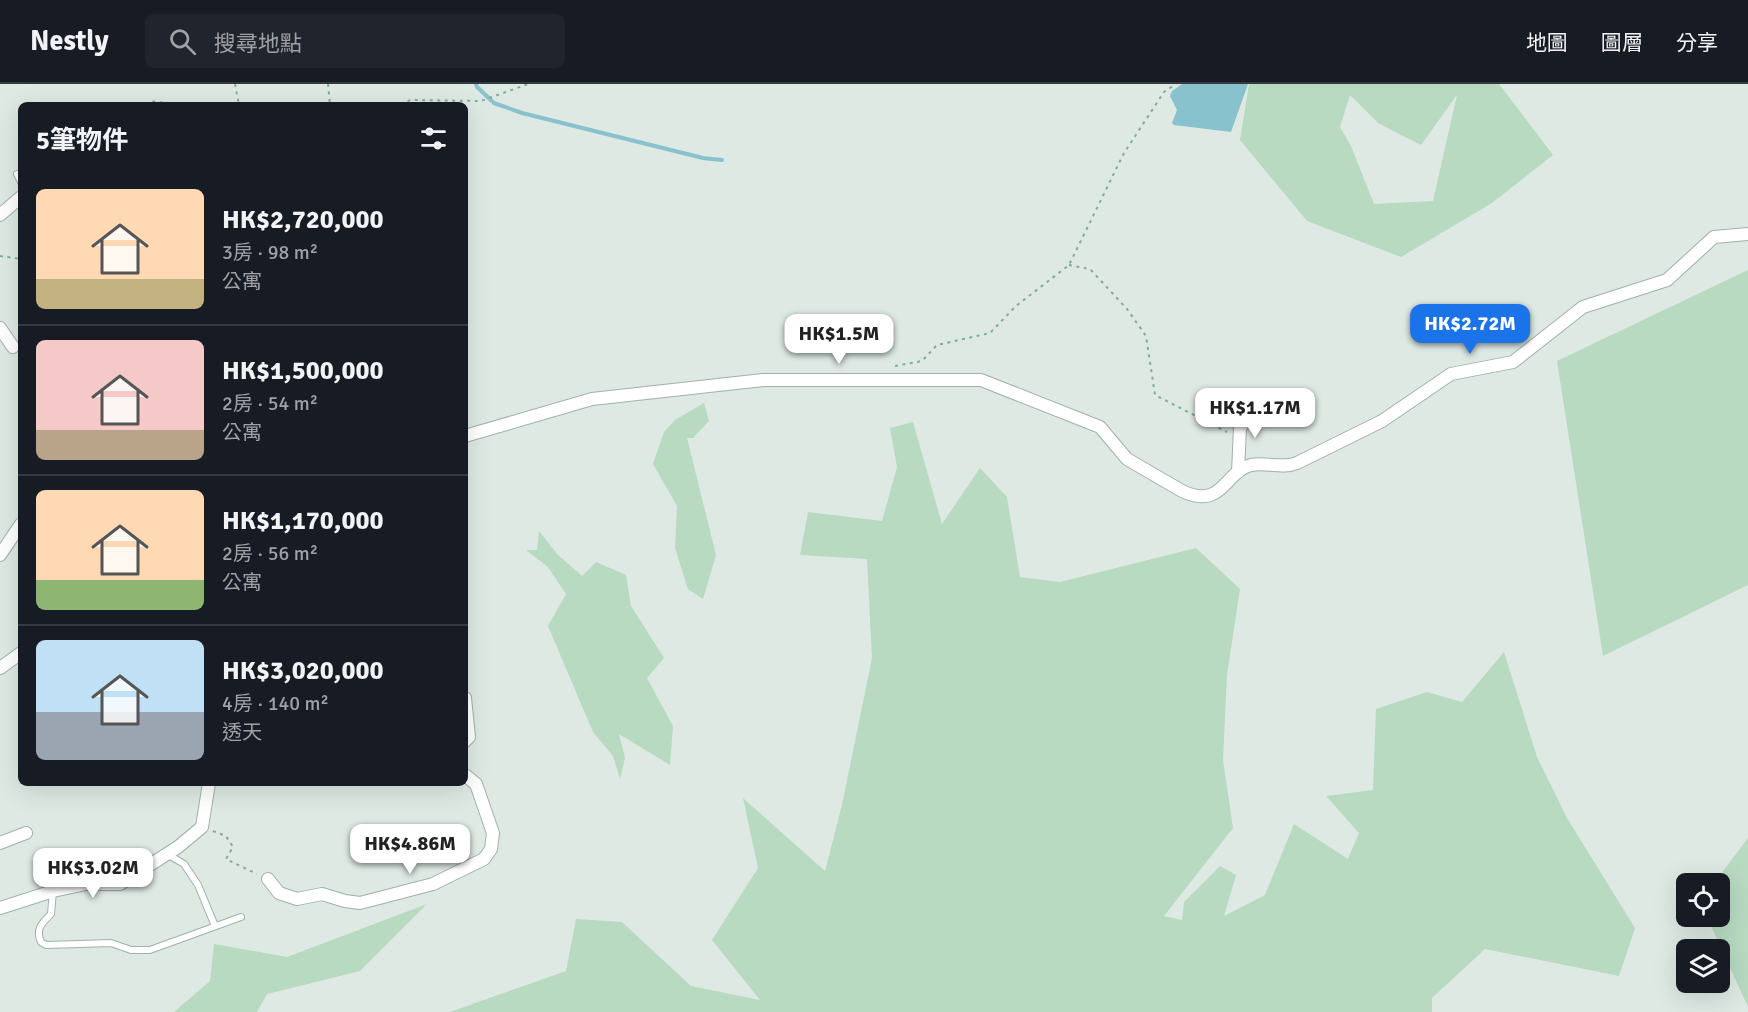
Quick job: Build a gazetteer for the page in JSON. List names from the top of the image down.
{
  "page": {
    "header": "Nestly",
    "search": "搜尋地點",
    "nav": ["地圖", "圖層", "分享"],
    "heading": "5筆物件",
    "list": [
      {
        "name": "HK$2,720,000",
        "note": "3房 · 98 m² · 公寓"
      },
      {
        "name": "HK$1,500,000",
        "note": "2房 · 54 m² · 公寓"
      },
      {
        "name": "HK$1,170,000",
        "note": "2房 · 56 m² · 公寓"
      },
      {
        "name": "HK$3,020,000",
        "note": "4房 · 140 m² · 透天"
      }
    ],
    "price": [
      "HK$2.72M",
      "HK$1.5M",
      "HK$1.17M",
      "HK$4.86M",
      "HK$3.02M"
    ]
  }
}
